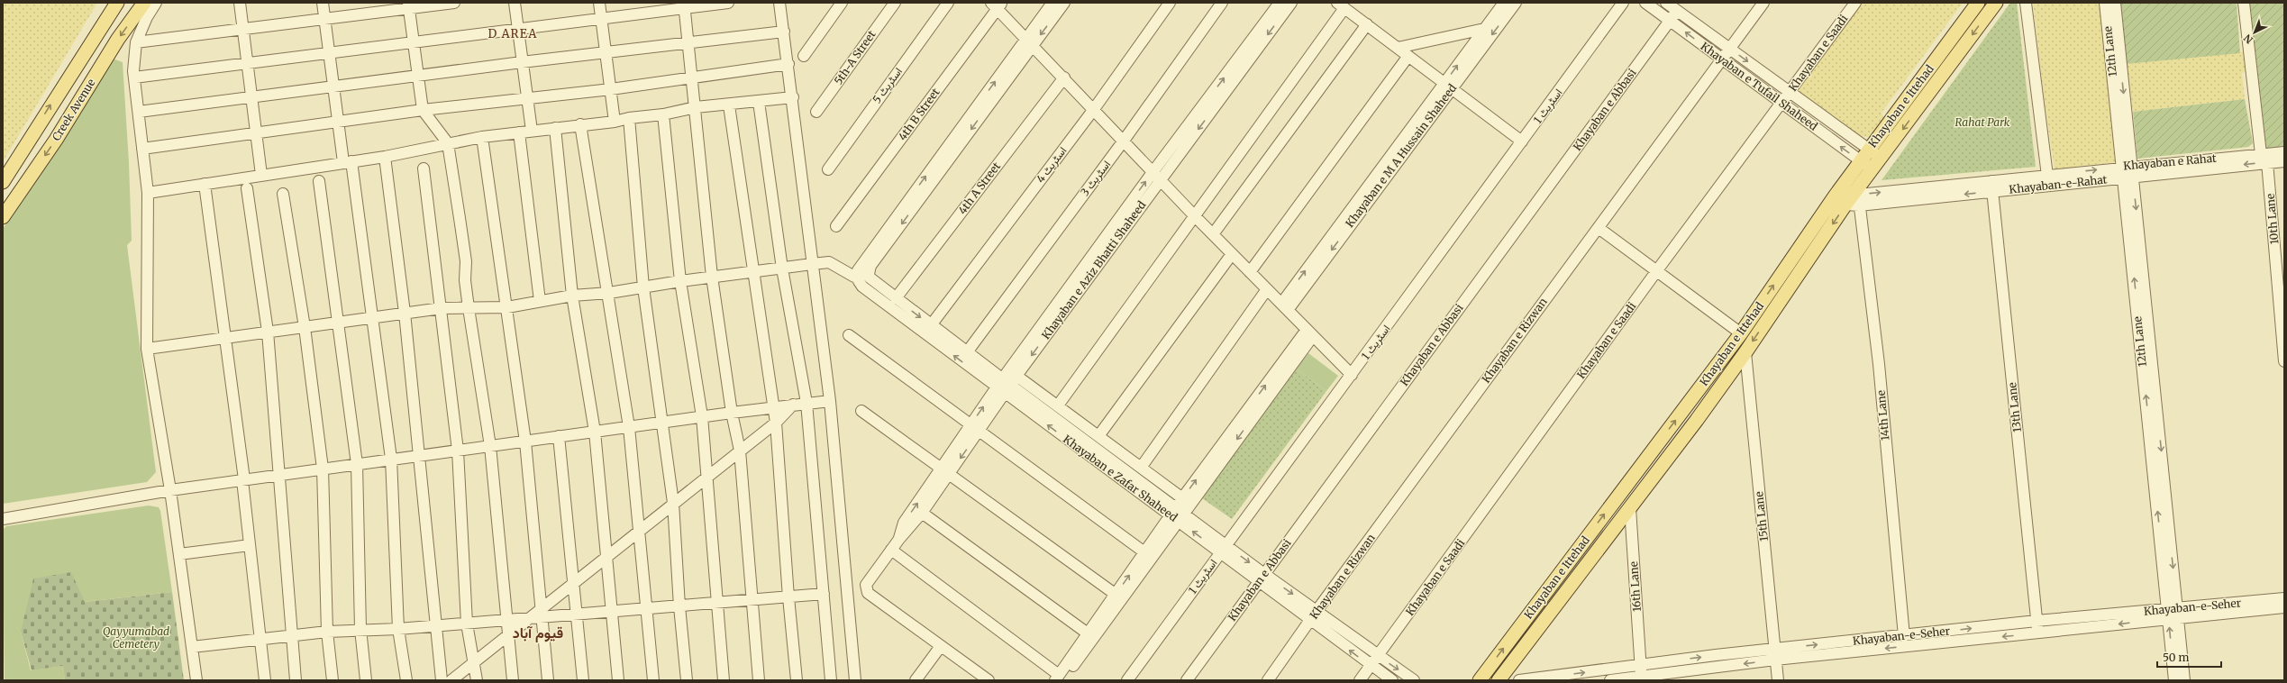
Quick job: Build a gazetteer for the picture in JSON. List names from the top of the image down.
{
  "streets": {
    "main road": ["Khayaban e Ittehad", "Creek Avenue"],
    "street": [
      "12th Lane",
      "Khayaban e Saadi",
      "5th-A Street",
      "اسٹریٹ 5",
      "Khayaban e Tufail Shaheed",
      "اسٹریٹ 1",
      "Khayaban e Abbasi",
      "4th B Street",
      "Khayaban e M A Hussain Shaheed",
      "Khayaban e Rahat",
      "اسٹریٹ 4",
      "اسٹریٹ 3",
      "Khayaban-e-Rahat",
      "4th A Street",
      "10th Lane",
      "Khayaban e Aziz Bhatti Shaheed",
      "Khayaban e Rizwan",
      "13th Lane",
      "14th Lane",
      "15th Lane",
      "16th Lane",
      "Khayaban-e-Seher"
    ]
  },
  "crossings": [
    ["12th Lane", "Khayaban e Rahat"],
    ["12th Lane", "Khayaban-e-Rahat"],
    ["12th Lane", "Khayaban-e-Seher"],
    ["Khayaban e Saadi", "Khayaban e Tufail Shaheed"],
    ["Khayaban e Tufail Shaheed", "Khayaban e Ittehad"],
    ["Khayaban e Tufail Shaheed", "Khayaban e Abbasi"],
    ["Khayaban e Tufail Shaheed", "Khayaban e Rizwan"],
    ["Khayaban e Ittehad", "Khayaban e Rahat"],
    ["Khayaban e Ittehad", "14th Lane"],
    ["Khayaban e Ittehad", "15th Lane"],
    ["Khayaban e Ittehad", "16th Lane"],
    ["Khayaban e Rahat", "Khayaban-e-Rahat"],
    ["Khayaban e Rahat", "10th Lane"],
    ["Khayaban e Rahat", "13th Lane"],
    ["Khayaban e Rahat", "14th Lane"],
    ["Khayaban-e-Rahat", "13th Lane"],
    ["13th Lane", "Khayaban-e-Seher"],
    ["14th Lane", "Khayaban-e-Seher"],
    ["15th Lane", "Khayaban-e-Seher"],
    ["16th Lane", "Khayaban-e-Seher"]
  ],
  "districts": ["D AREA", "قیوم آباد"],
  "parks": ["Rahat Park", "Qayyumabad Cemetery"],
  "scale_bar": "50 m",
  "north": "bottom left"
}
